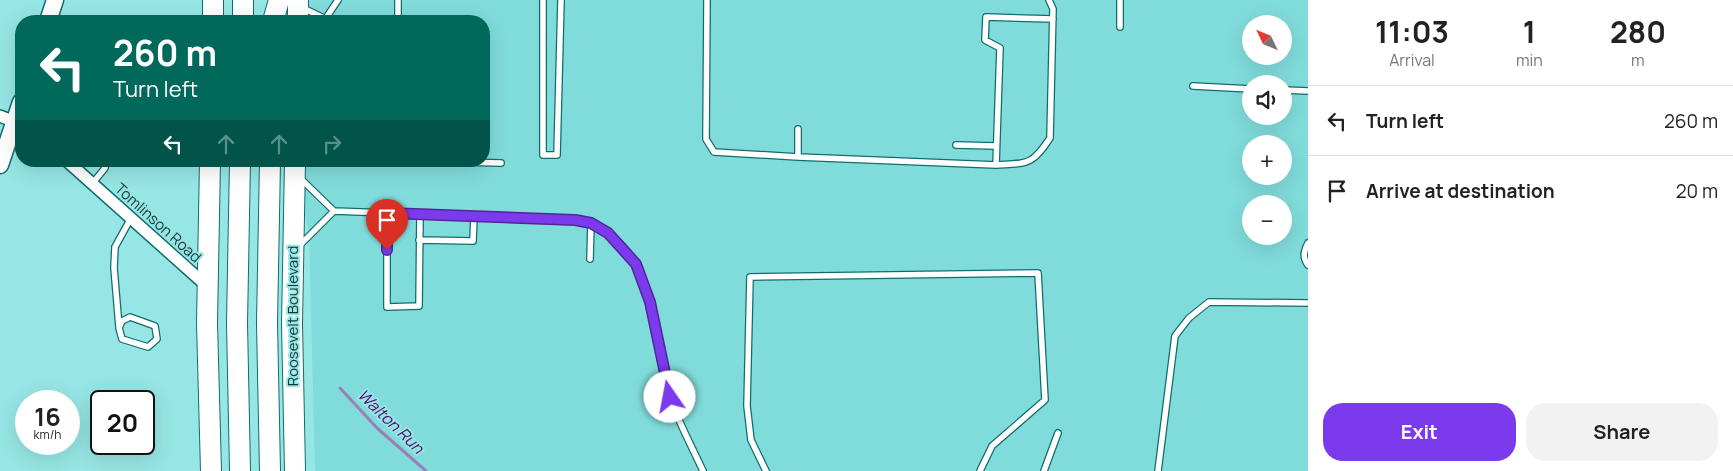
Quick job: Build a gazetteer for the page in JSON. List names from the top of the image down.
{
  "streets": {
    "highway": ["Roosevelt Boulevard"],
    "street": ["Tomlinson Road"]
  },
  "water": ["Walton Run"],
  "north": "top left",
  "page": {
    "eta": [
      "11:03",
      "Arrival",
      "1",
      "min",
      "280",
      "m"
    ],
    "map_buttons": ["+", "−"],
    "turn": ["260 m", "Turn left"],
    "list": [
      {
        "name": "Turn left",
        "value": "260 m"
      },
      {
        "name": "Arrive at destination",
        "value": "20 m"
      }
    ],
    "speed": "16 km/h",
    "limit": "20",
    "buttons": ["Exit", "Share"]
  }
}
